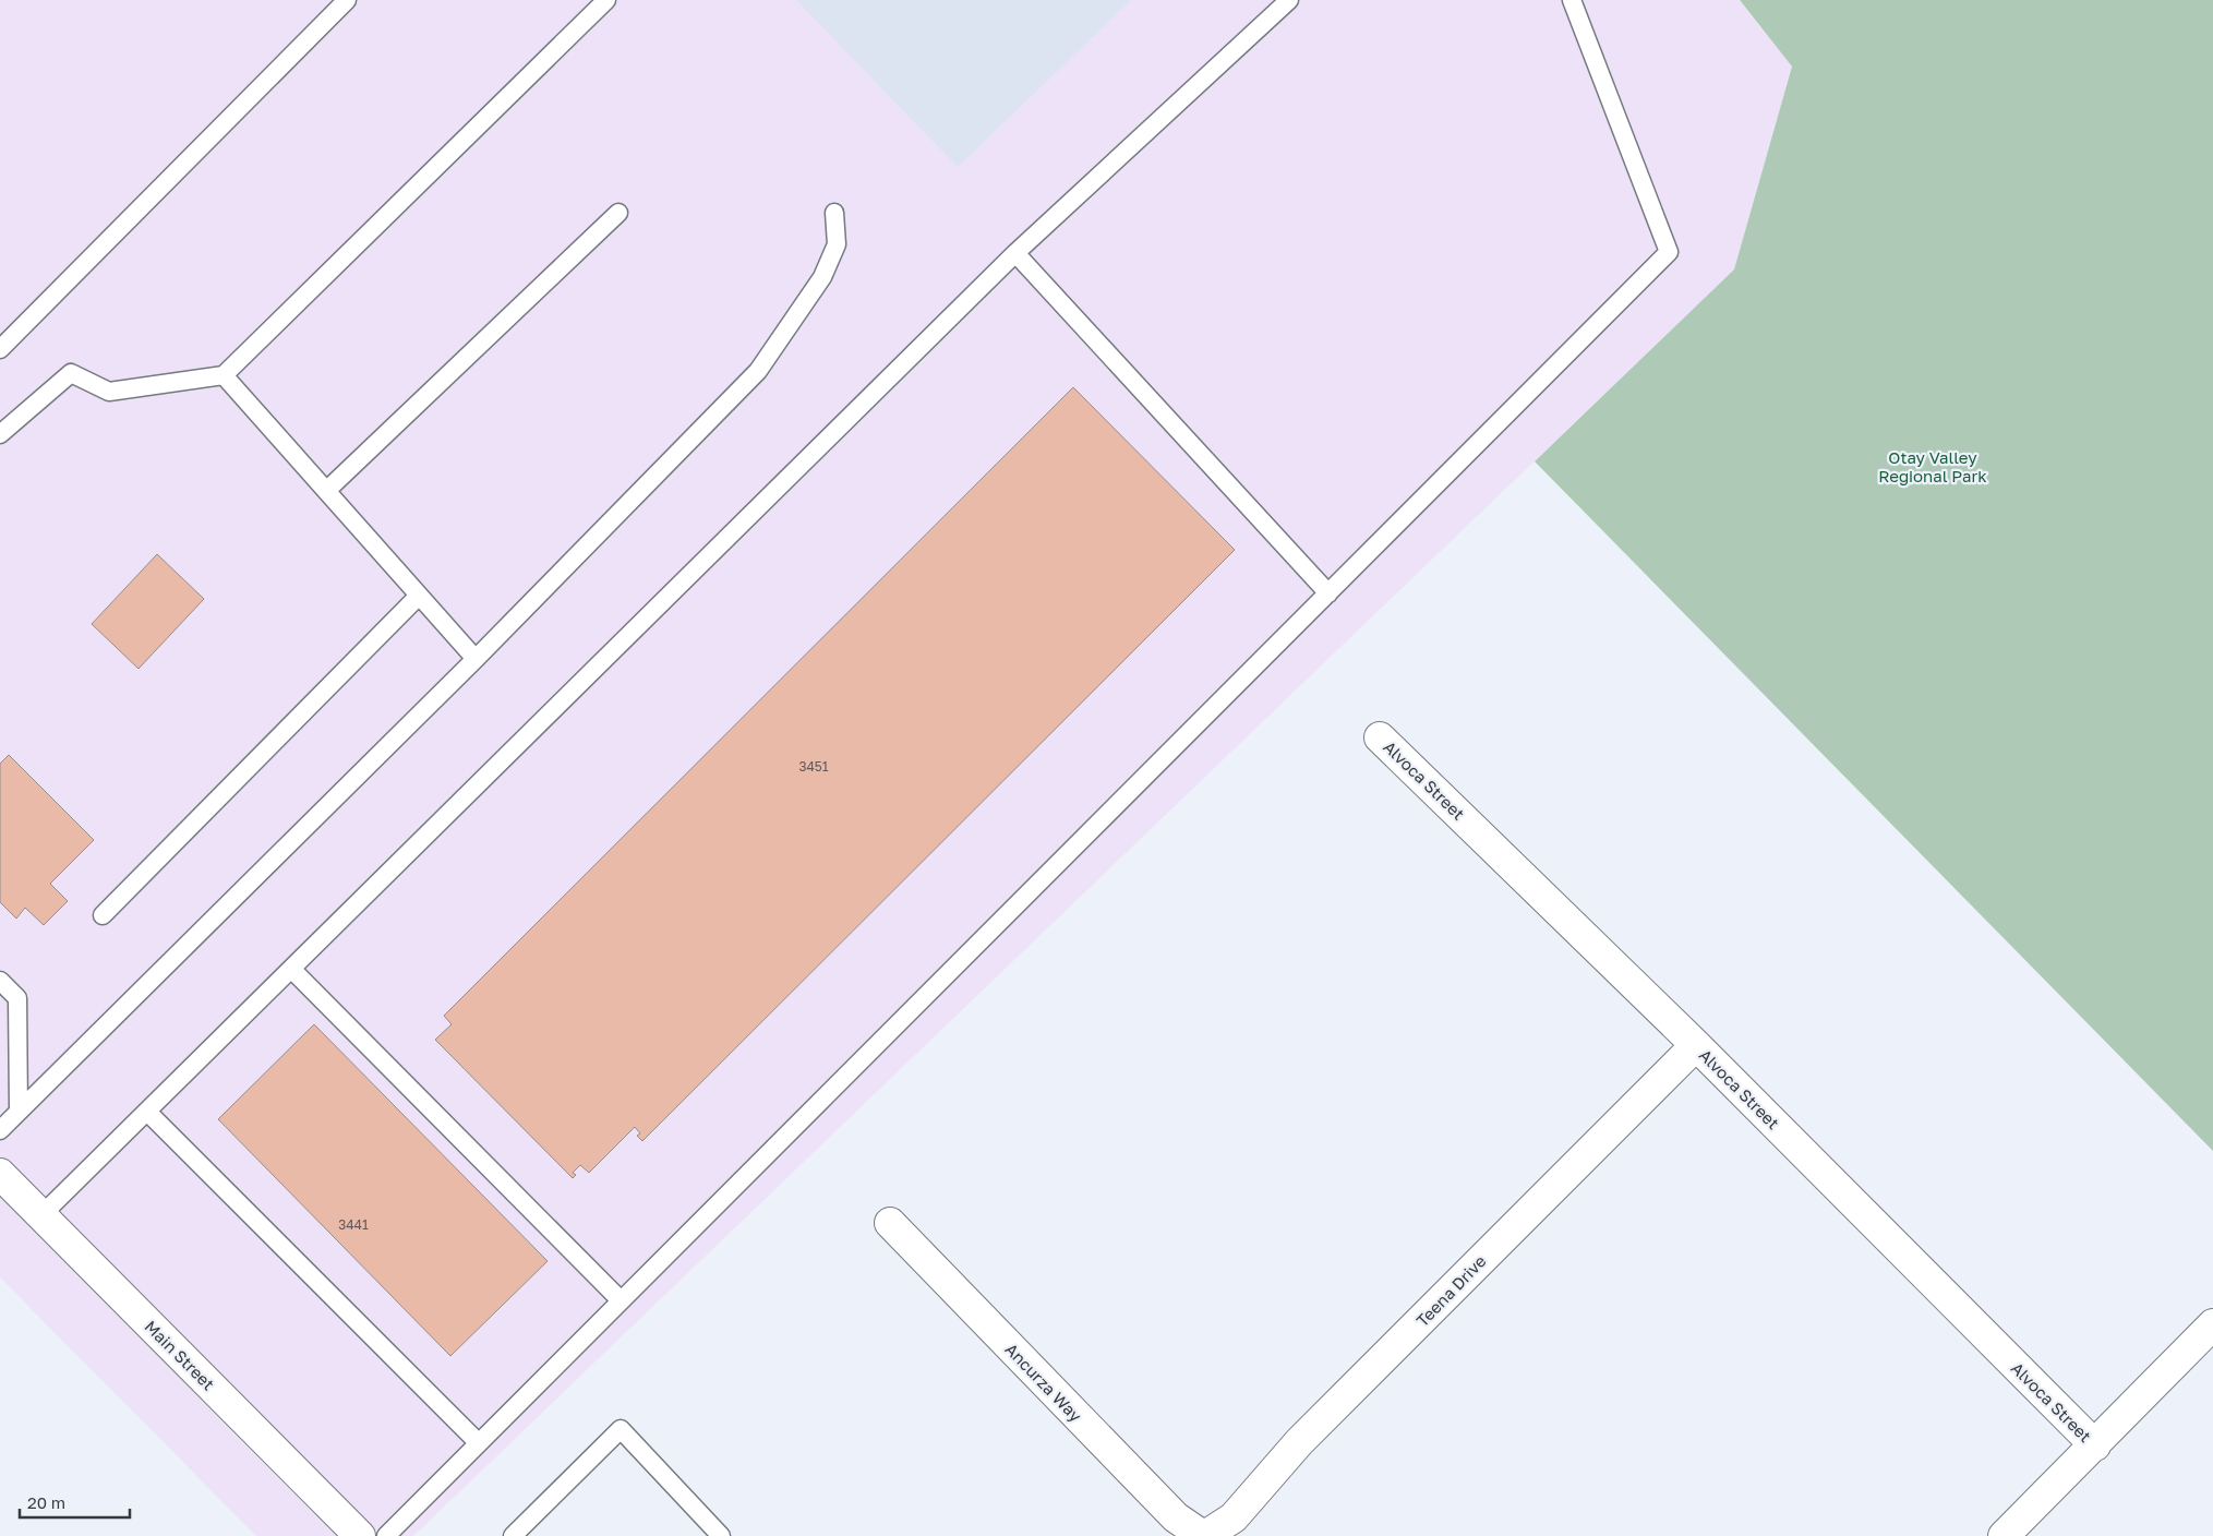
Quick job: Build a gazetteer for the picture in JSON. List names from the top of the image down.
{
  "streets": {
    "street": [
      "Alvoca Street",
      "Teena Drive",
      "Main Street",
      "Ancurza Way"
    ]
  },
  "crossings": [
    ["Alvoca Street", "Teena Drive"],
    ["Teena Drive", "Ancurza Way"]
  ],
  "parks": ["Otay Valley Regional Park"],
  "house_numbers": ["3451", "3441"],
  "scale_bar": "20 m"
}
